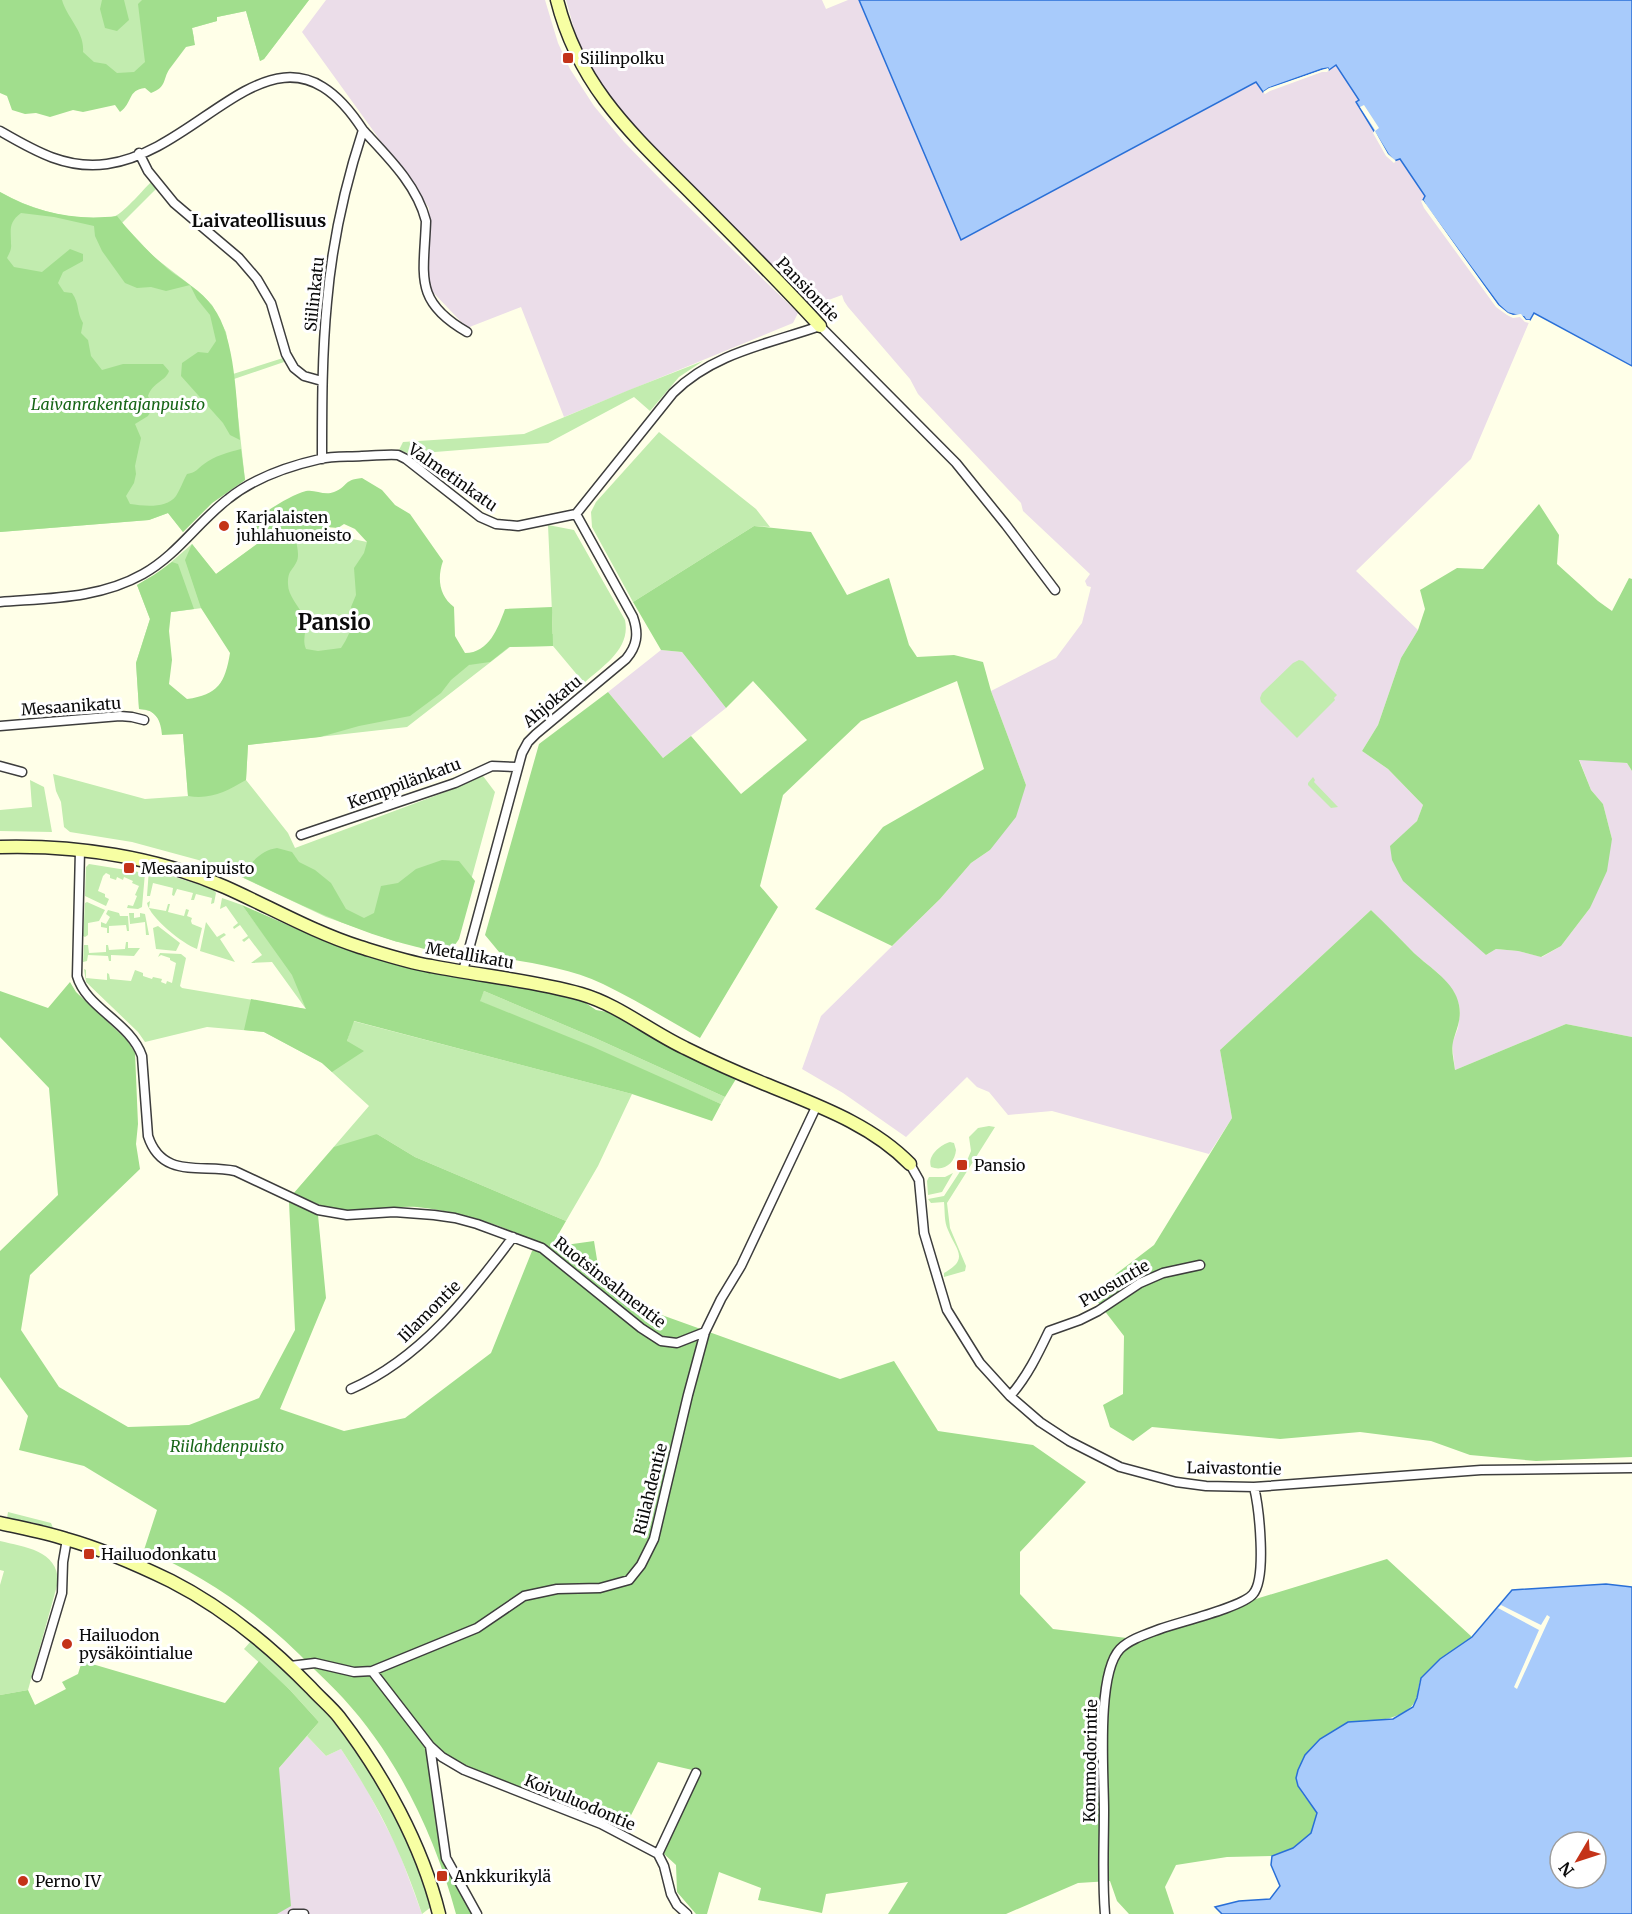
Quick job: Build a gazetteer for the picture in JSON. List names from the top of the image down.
{
  "streets": {
    "street": [
      "Pansiontie",
      "Siilinkatu",
      "Valmetinkatu",
      "Ahjokatu",
      "Mesaanikatu",
      "Kemppilänkatu",
      "Metallikatu",
      "Ruotsinsalmentie",
      "Puosuntie",
      "Iilamontie",
      "Laivastontie",
      "Riilahdentie",
      "Kommodorintie",
      "Koivuluodontie"
    ]
  },
  "crossings": [
    ["Siilinkatu", "Valmetinkatu"],
    ["Valmetinkatu", "Ahjokatu"],
    ["Ahjokatu", "Kemppilänkatu"],
    ["Ahjokatu", "Metallikatu"],
    ["Metallikatu", "Ruotsinsalmentie"],
    ["Metallikatu", "Laivastontie"],
    ["Metallikatu", "Riilahdentie"],
    ["Ruotsinsalmentie", "Iilamontie"],
    ["Ruotsinsalmentie", "Riilahdentie"],
    ["Puosuntie", "Laivastontie"],
    ["Laivastontie", "Kommodorintie"],
    ["Riilahdentie", "Koivuluodontie"]
  ],
  "districts": ["Laivateollisuus", "Pansio"],
  "parks": ["Laivanrakentajanpuisto", "Riilahdenpuisto"],
  "places": {
    "transit": [
      "Siilinpolku",
      "Mesaanipuisto",
      "Pansio",
      "Hailuodonkatu",
      "Ankkurikylä"
    ],
    "other": ["Karjalaisten juhlahuoneisto", "Hailuodon pysäköintialue", "Perno IV"]
  },
  "north": "bottom left"
}
